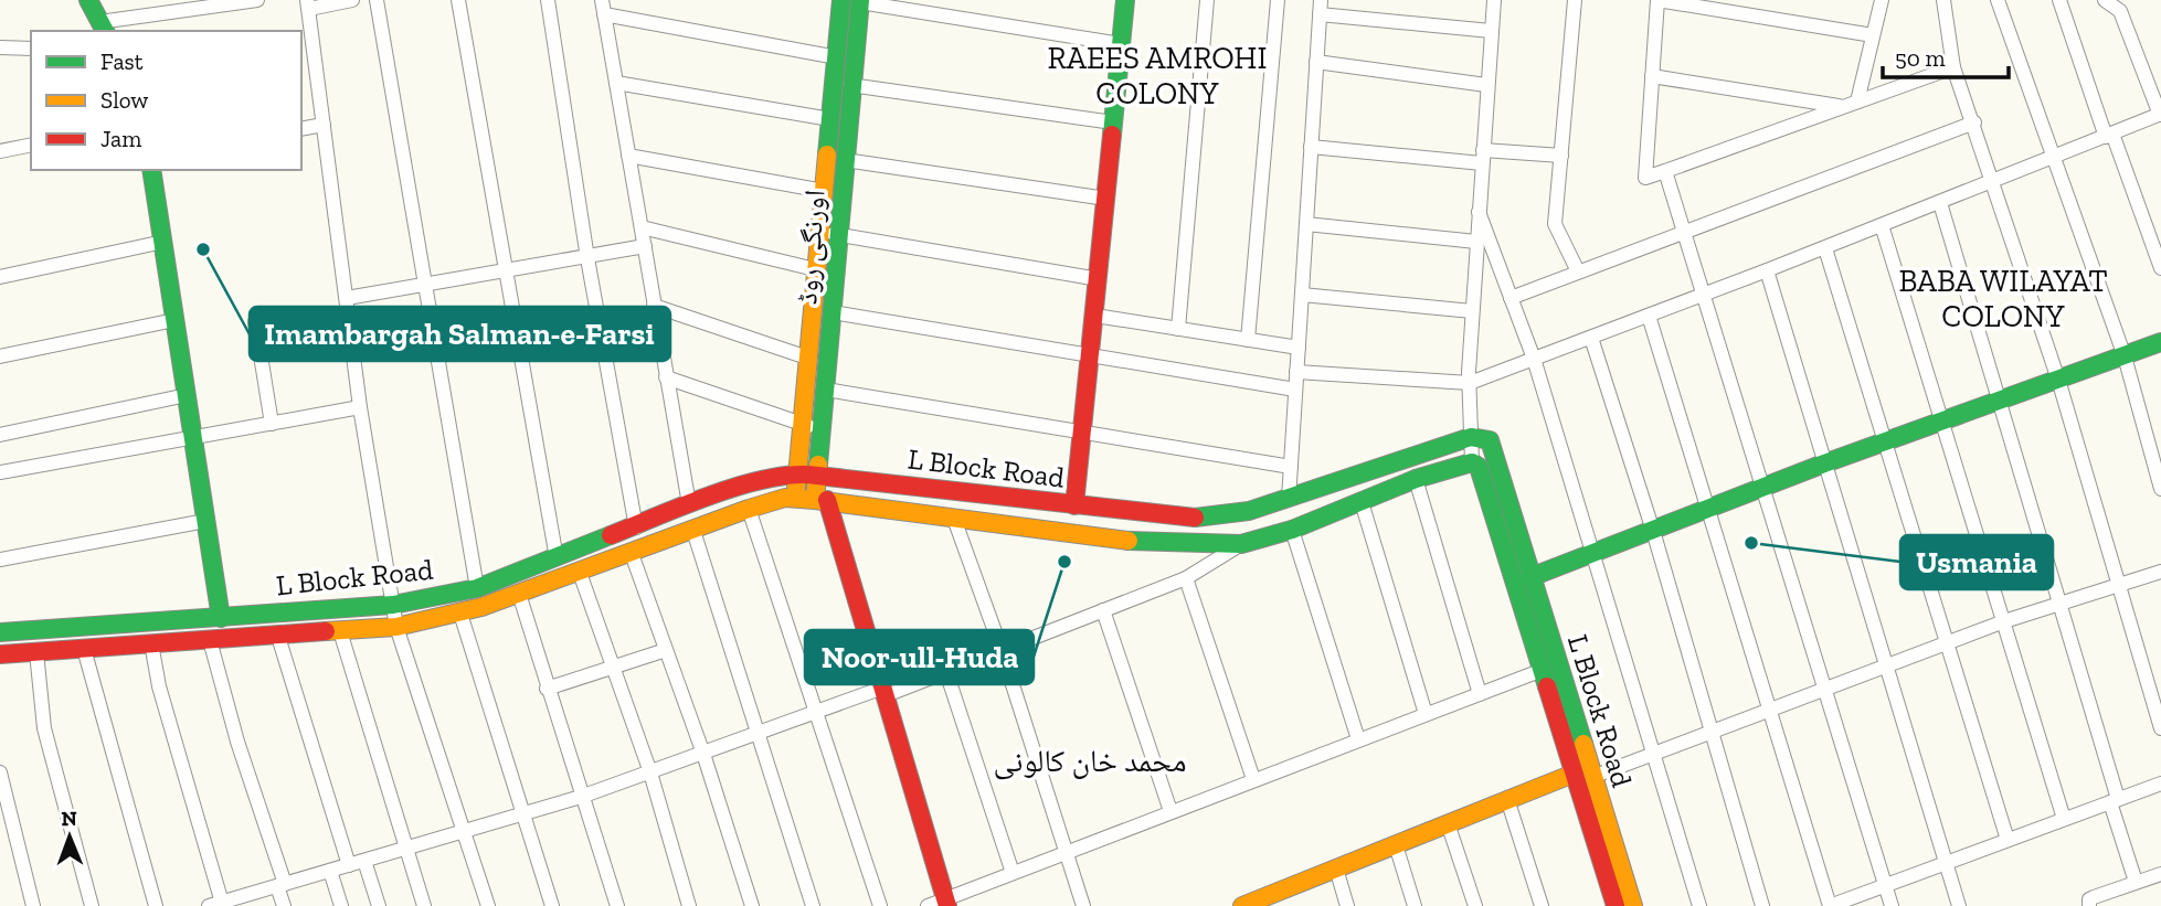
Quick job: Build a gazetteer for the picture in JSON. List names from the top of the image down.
{
  "streets": {
    "main road": ["اورنگی روڈ", "L Block Road"]
  },
  "crossings": [
    ["اورنگی روڈ", "L Block Road"]
  ],
  "districts": ["RAEES AMROHI COLONY", "BABA WILAYAT COLONY", "محمد خان کالونی"],
  "places": ["Imambargah Salman-e-Farsi", "Usmania", "Noor-ull-Huda"],
  "legend": ["Fast", "Slow", "Jam"],
  "scale_bar": "50 m",
  "north": "top"
}
